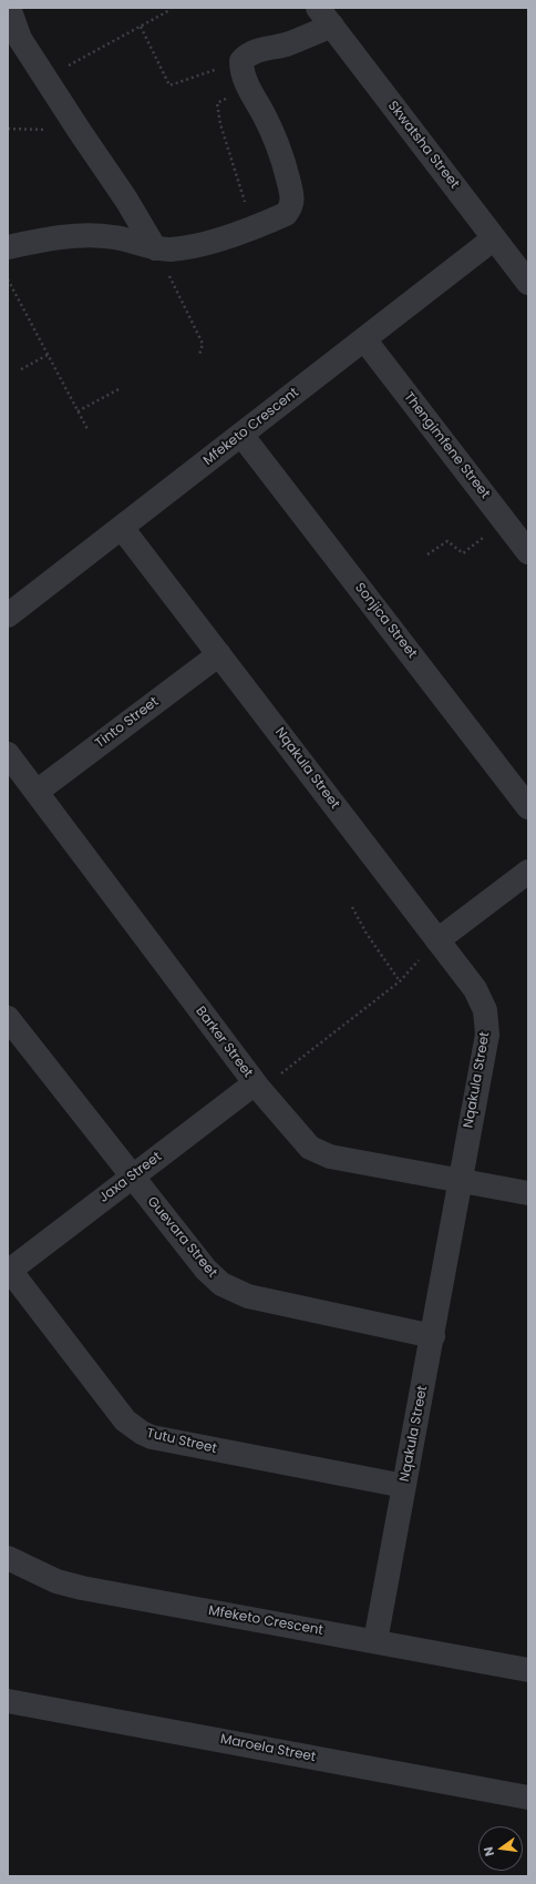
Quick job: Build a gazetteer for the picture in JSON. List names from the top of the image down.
{
  "streets": {
    "street": [
      "Skwatsha Street",
      "Mfeketo Crescent",
      "Thengimfene Street",
      "Sonjica Street",
      "Tinto Street",
      "Nqakula Street",
      "Barker Street",
      "Jaxa Street",
      "Guevara Street",
      "Tutu Street",
      "Maroela Street"
    ]
  },
  "crossings": [
    ["Skwatsha Street", "Mfeketo Crescent"],
    ["Mfeketo Crescent", "Thengimfene Street"],
    ["Mfeketo Crescent", "Sonjica Street"],
    ["Mfeketo Crescent", "Nqakula Street"],
    ["Tinto Street", "Nqakula Street"],
    ["Tinto Street", "Barker Street"],
    ["Nqakula Street", "Barker Street"],
    ["Nqakula Street", "Guevara Street"],
    ["Nqakula Street", "Tutu Street"],
    ["Barker Street", "Jaxa Street"],
    ["Jaxa Street", "Guevara Street"],
    ["Jaxa Street", "Tutu Street"]
  ],
  "north": "left"
}
